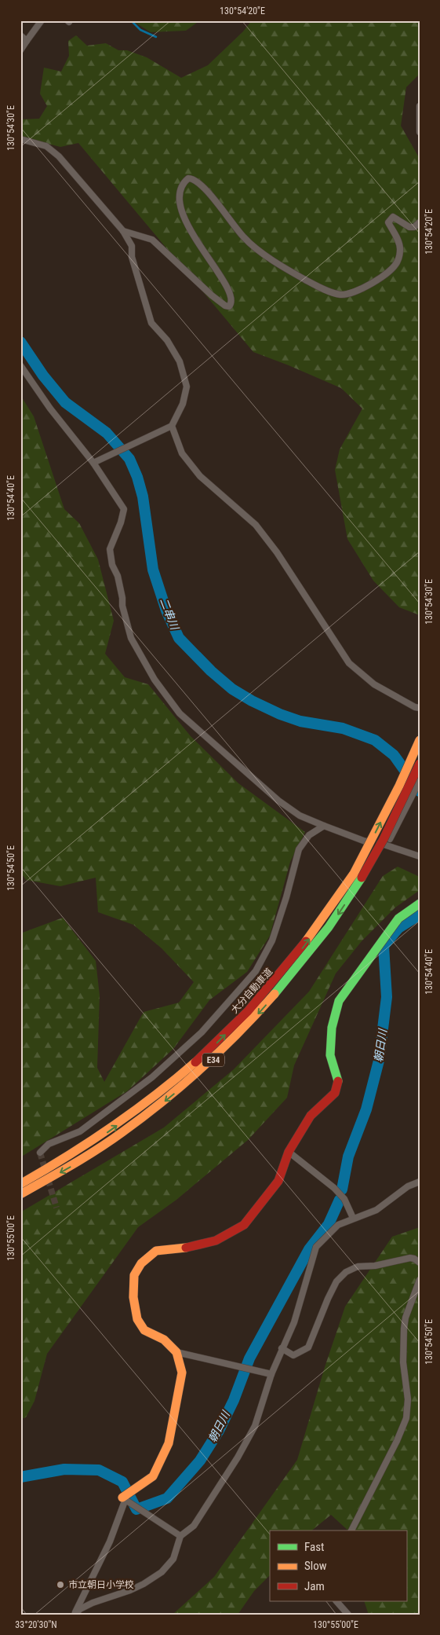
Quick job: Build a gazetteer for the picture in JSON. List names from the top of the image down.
{
  "streets": {
    "main road": ["大分自動車道", "E34"]
  },
  "water": ["二串川", "朝日川"],
  "places": ["市立朝日小学校"],
  "legend": ["Fast", "Slow", "Jam"],
  "coordinates": [
    "130°54'20\"E",
    "130°54'30\"E",
    "130°54'40\"E",
    "130°54'50\"E",
    "130°55'00\"E",
    "33°20'30\"N"
  ]
}
